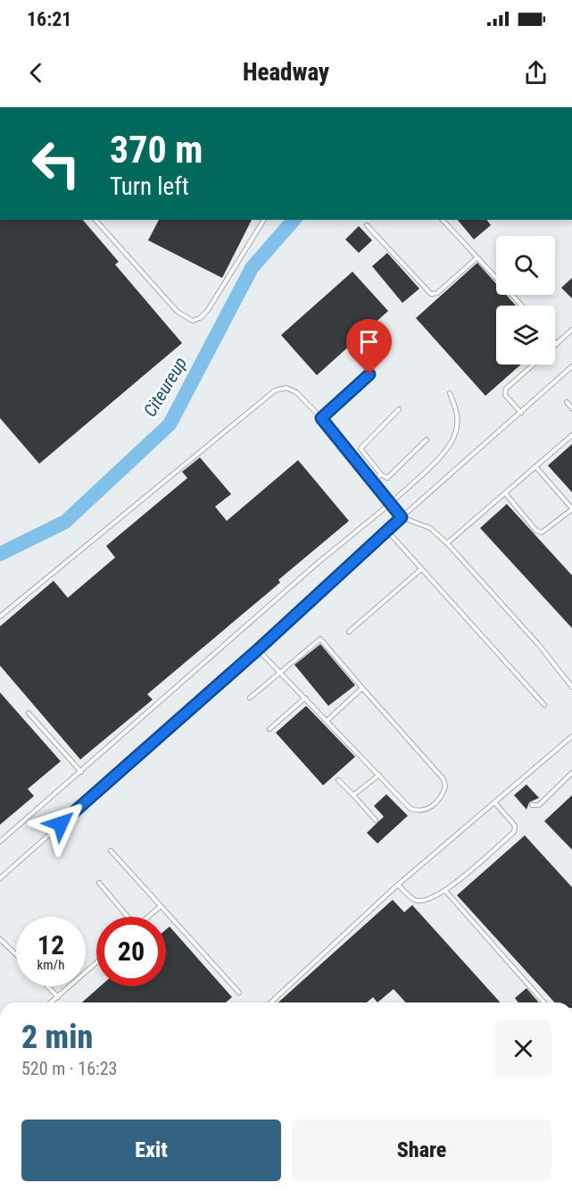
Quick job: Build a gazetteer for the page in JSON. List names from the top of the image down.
{
  "water": ["Citeureup"],
  "page": {
    "status": "16:21",
    "header": "Headway",
    "turn": ["370 m", "Turn left"],
    "speed": "12 km/h",
    "limit": "20",
    "heading": ["2 min", "520 m · 16:23"],
    "buttons": ["Exit", "Share"]
  }
}
